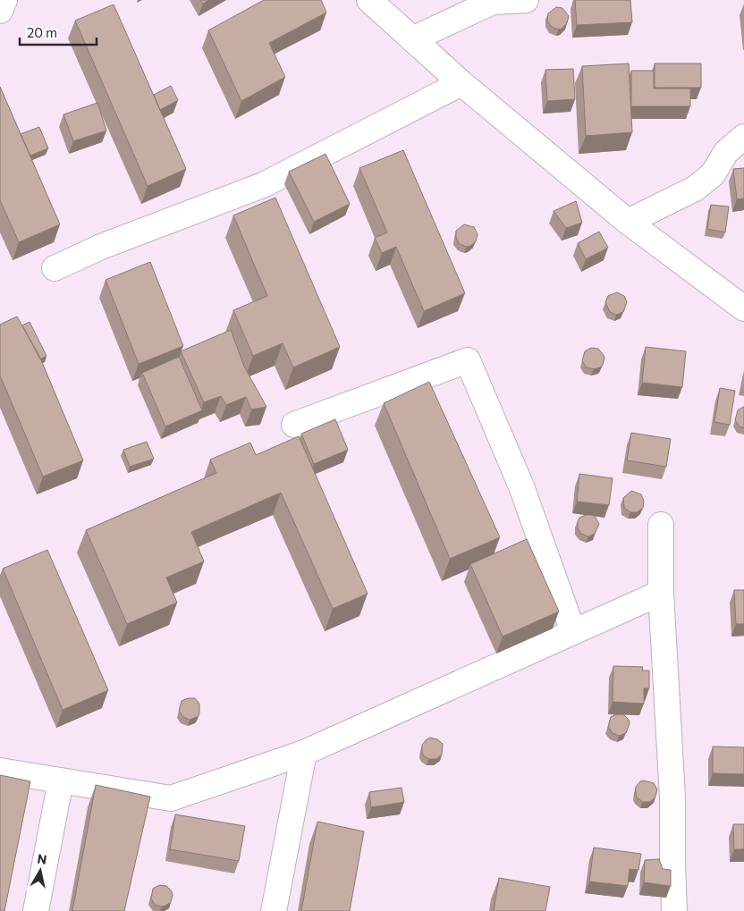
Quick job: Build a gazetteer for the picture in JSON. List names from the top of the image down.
{
  "scale_bar": "20 m",
  "north": "top"
}
